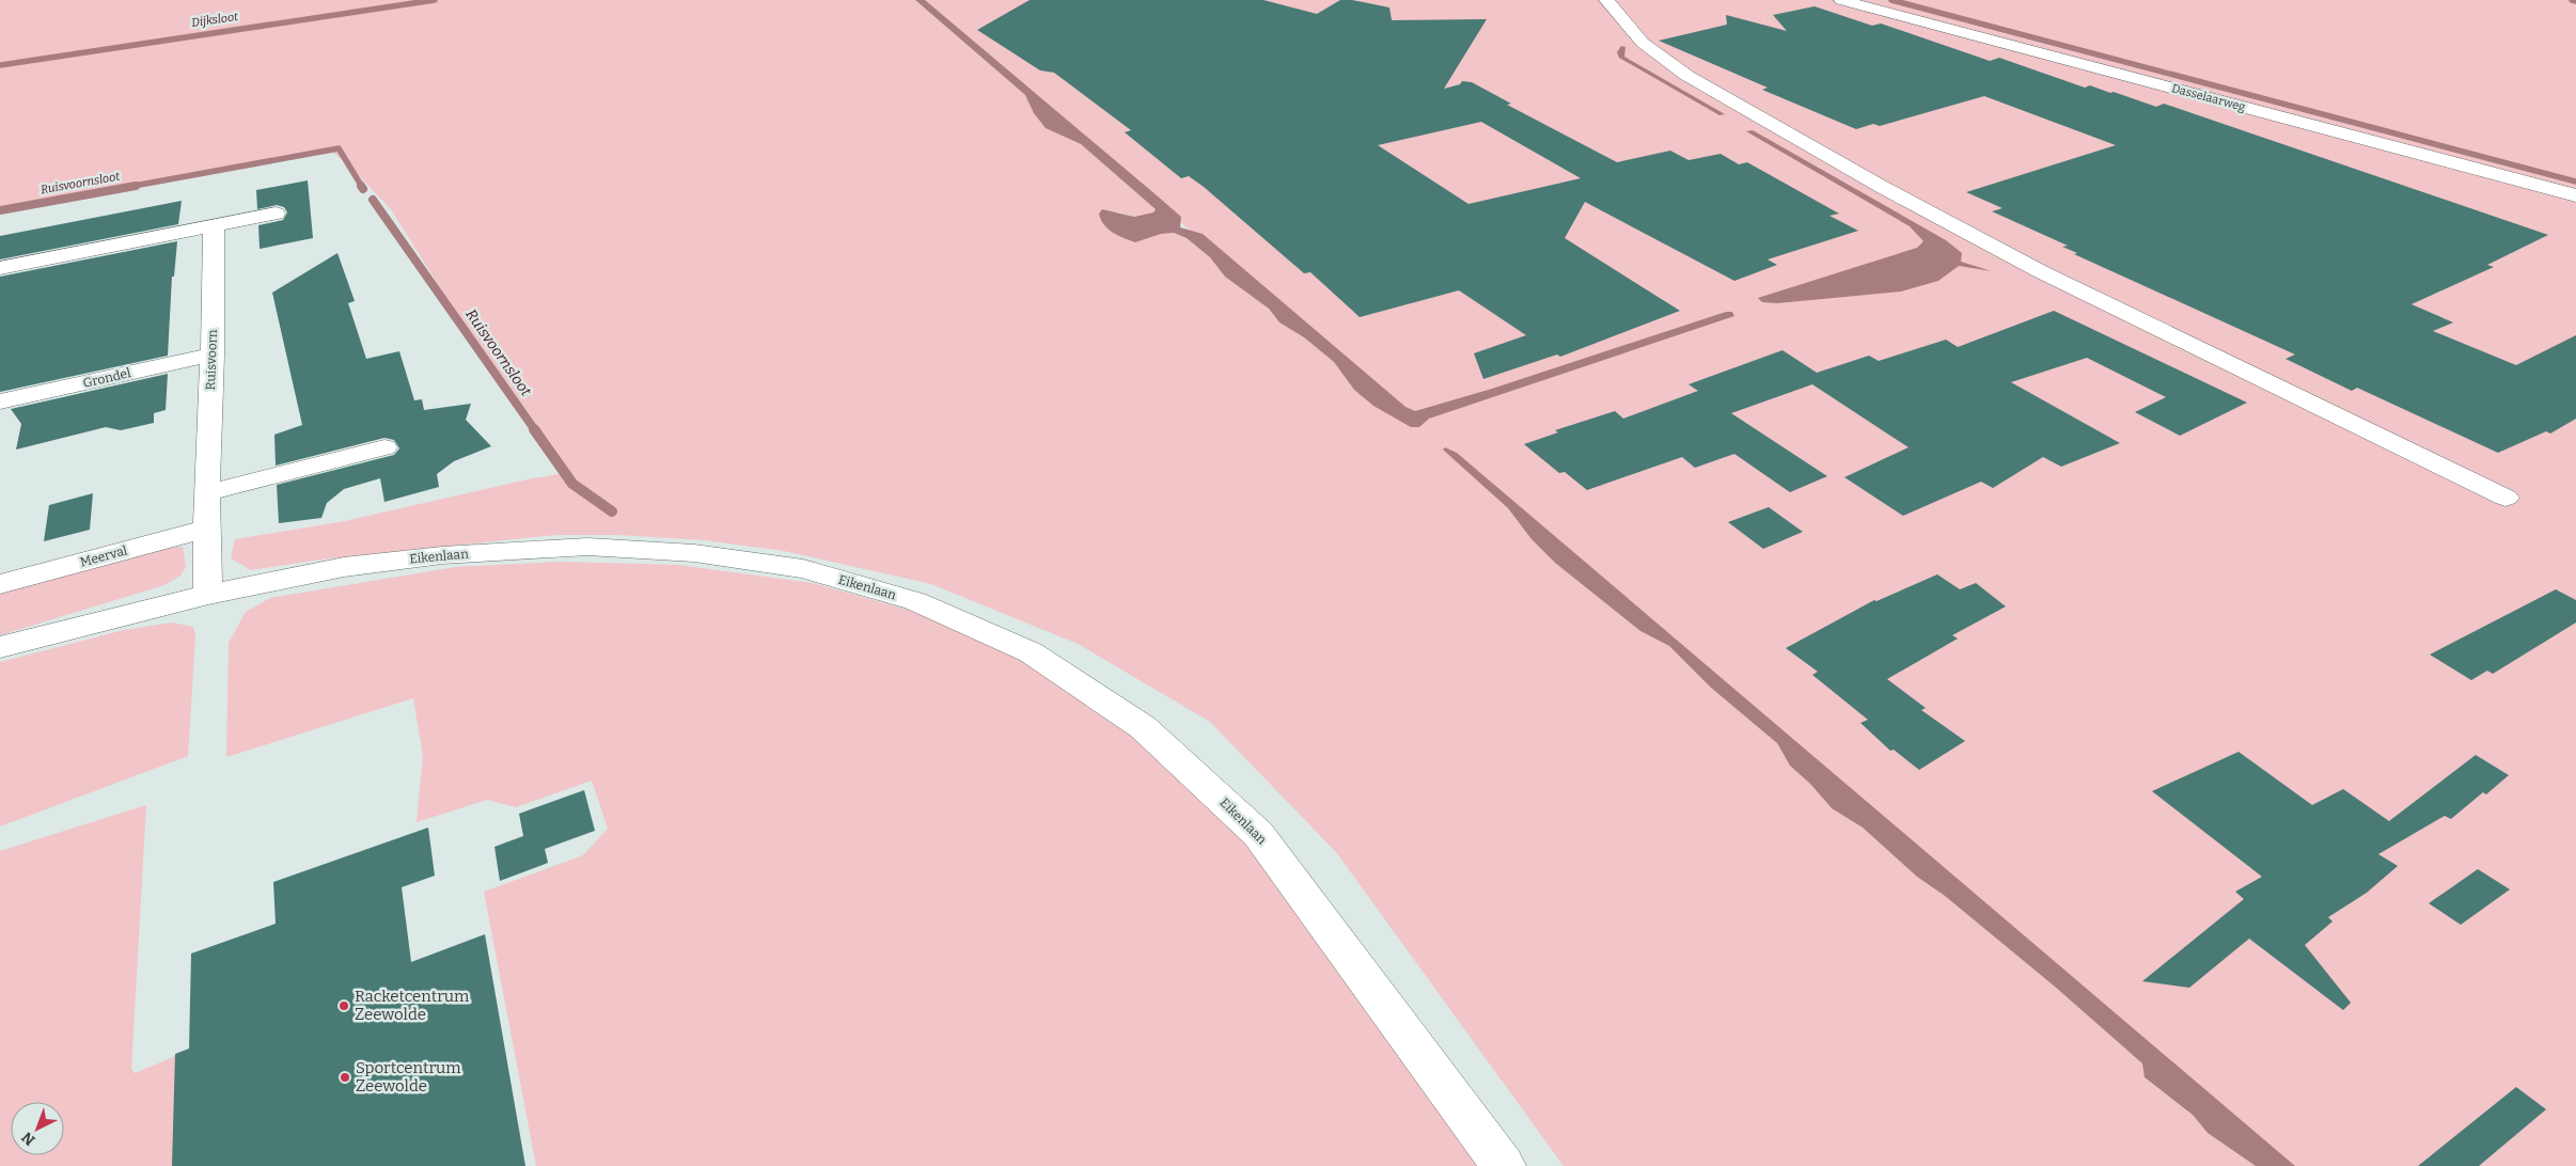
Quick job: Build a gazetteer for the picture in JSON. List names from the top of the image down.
{
  "streets": {
    "street": [
      "Dasselaarweg",
      "Ruisvoorn",
      "Grondel",
      "Meerval",
      "Eikenlaan"
    ]
  },
  "crossings": [
    ["Ruisvoorn", "Grondel"],
    ["Ruisvoorn", "Meerval"],
    ["Ruisvoorn", "Eikenlaan"]
  ],
  "water": ["Dijksloot", "Ruisvoornsloot"],
  "places": ["Racketcentrum Zeewolde", "Sportcentrum Zeewolde"],
  "north": "bottom left"
}
